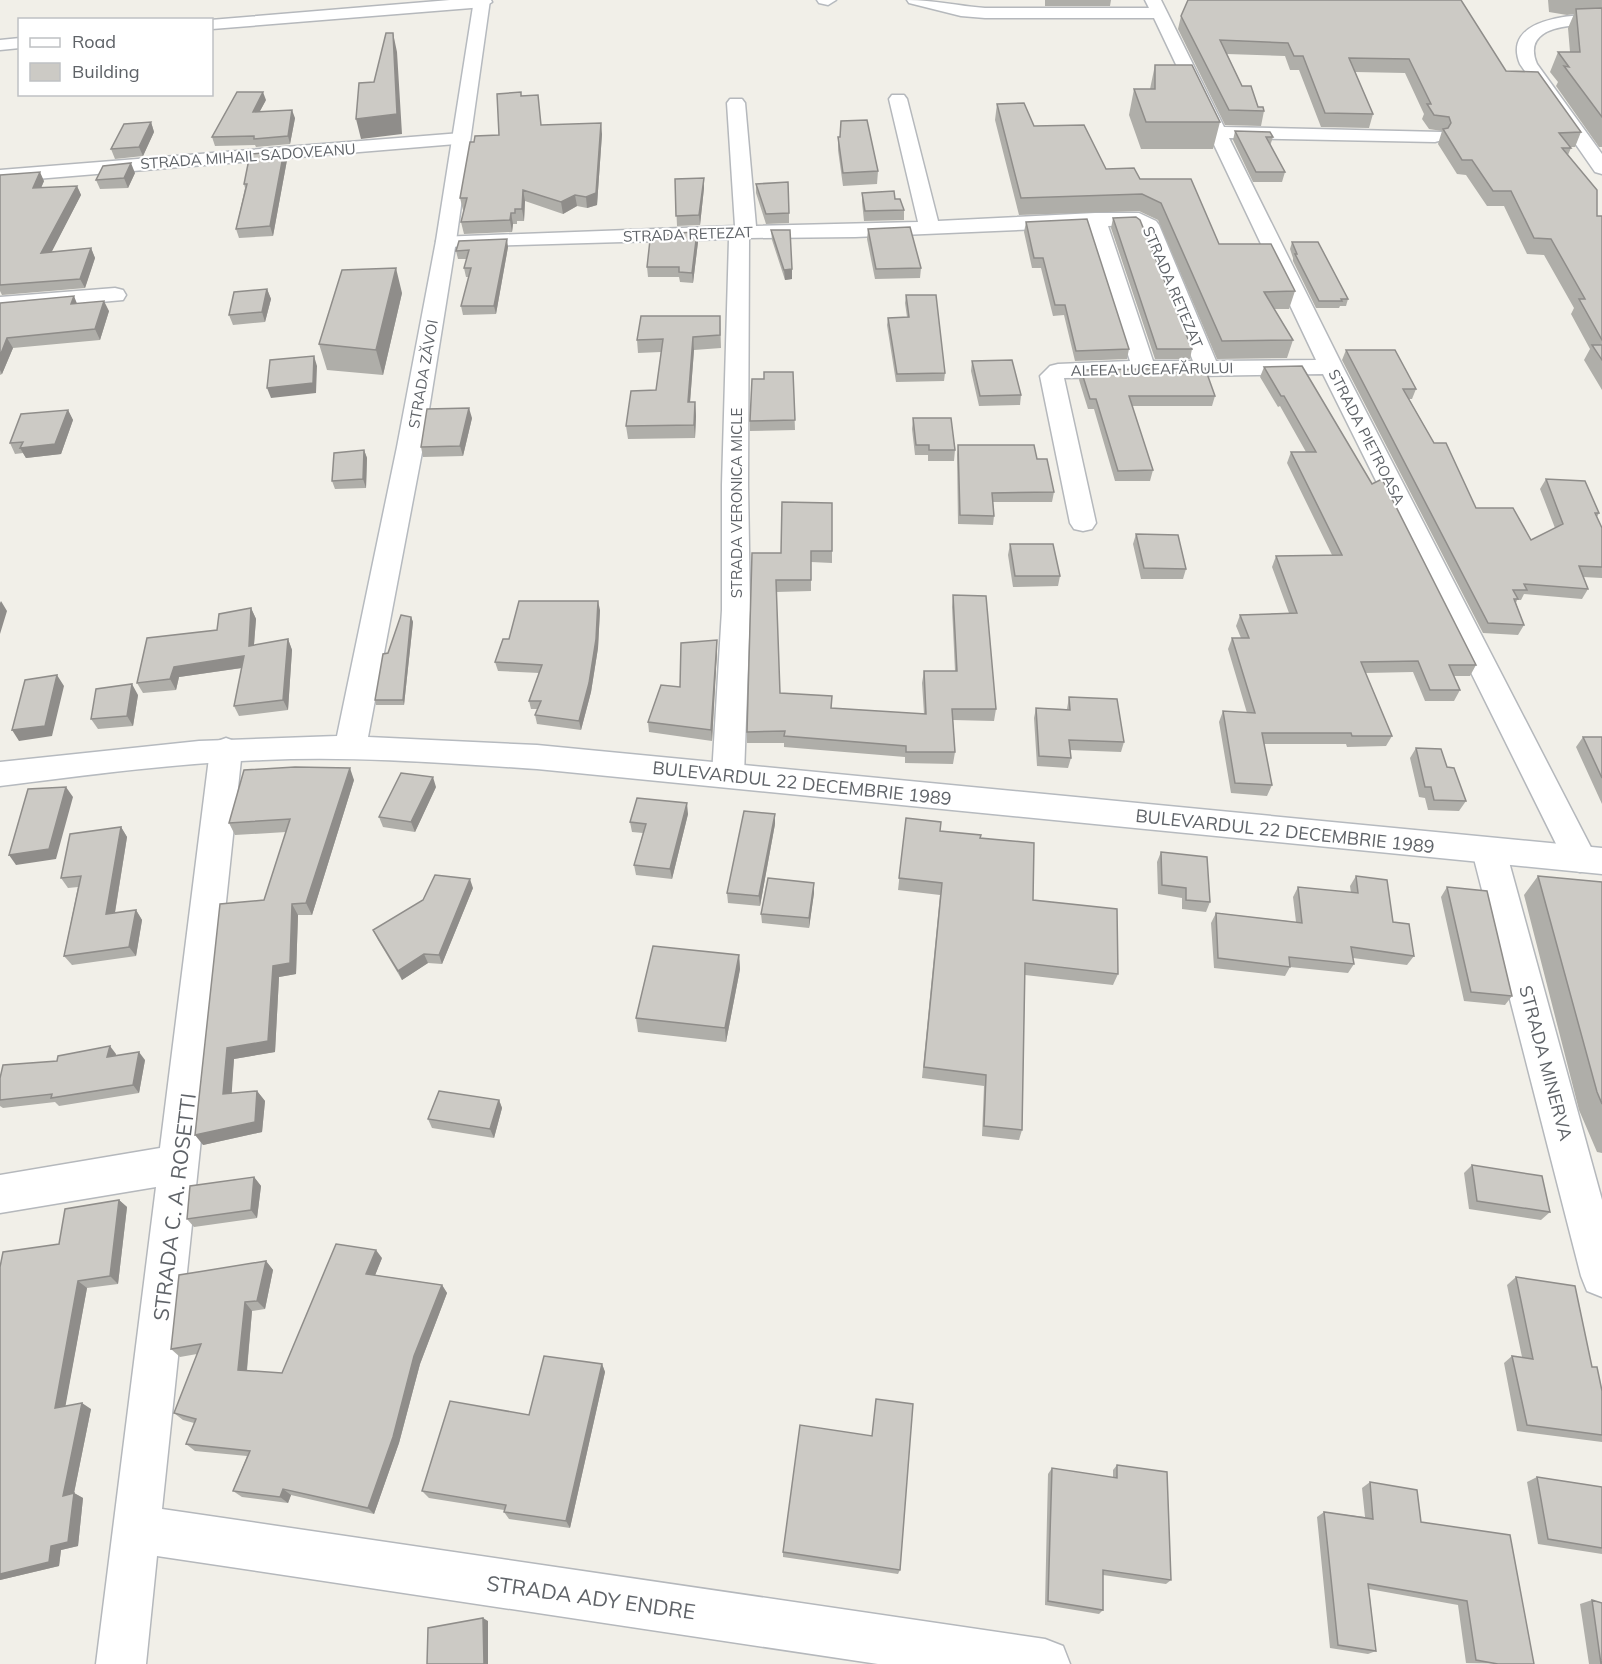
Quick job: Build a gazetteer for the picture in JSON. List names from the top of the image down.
{
  "streets": {
    "street": [
      "STRADA MIHAIL SADOVEANU",
      "STRADA RETEZAT",
      "ALEEA LUCEAFĂRULUI",
      "STRADA ZĂVOI",
      "STRADA PIETROASA",
      "STRADA VERONICA MICLE",
      "BULEVARDUL 22 DECEMBRIE 1989",
      "STRADA MINERVA",
      "STRADA C. A. ROSETTI",
      "STRADA ADY ENDRE"
    ]
  },
  "crossings": [
    ["STRADA MIHAIL SADOVEANU", "STRADA ZĂVOI"],
    ["STRADA RETEZAT", "ALEEA LUCEAFĂRULUI"],
    ["STRADA RETEZAT", "STRADA ZĂVOI"],
    ["STRADA RETEZAT", "STRADA VERONICA MICLE"],
    ["ALEEA LUCEAFĂRULUI", "STRADA PIETROASA"],
    ["STRADA ZĂVOI", "BULEVARDUL 22 DECEMBRIE 1989"],
    ["STRADA PIETROASA", "BULEVARDUL 22 DECEMBRIE 1989"],
    ["STRADA VERONICA MICLE", "BULEVARDUL 22 DECEMBRIE 1989"],
    ["BULEVARDUL 22 DECEMBRIE 1989", "STRADA MINERVA"],
    ["BULEVARDUL 22 DECEMBRIE 1989", "STRADA C. A. ROSETTI"],
    ["STRADA C. A. ROSETTI", "STRADA ADY ENDRE"]
  ],
  "legend": ["Road", "Building"]
}
